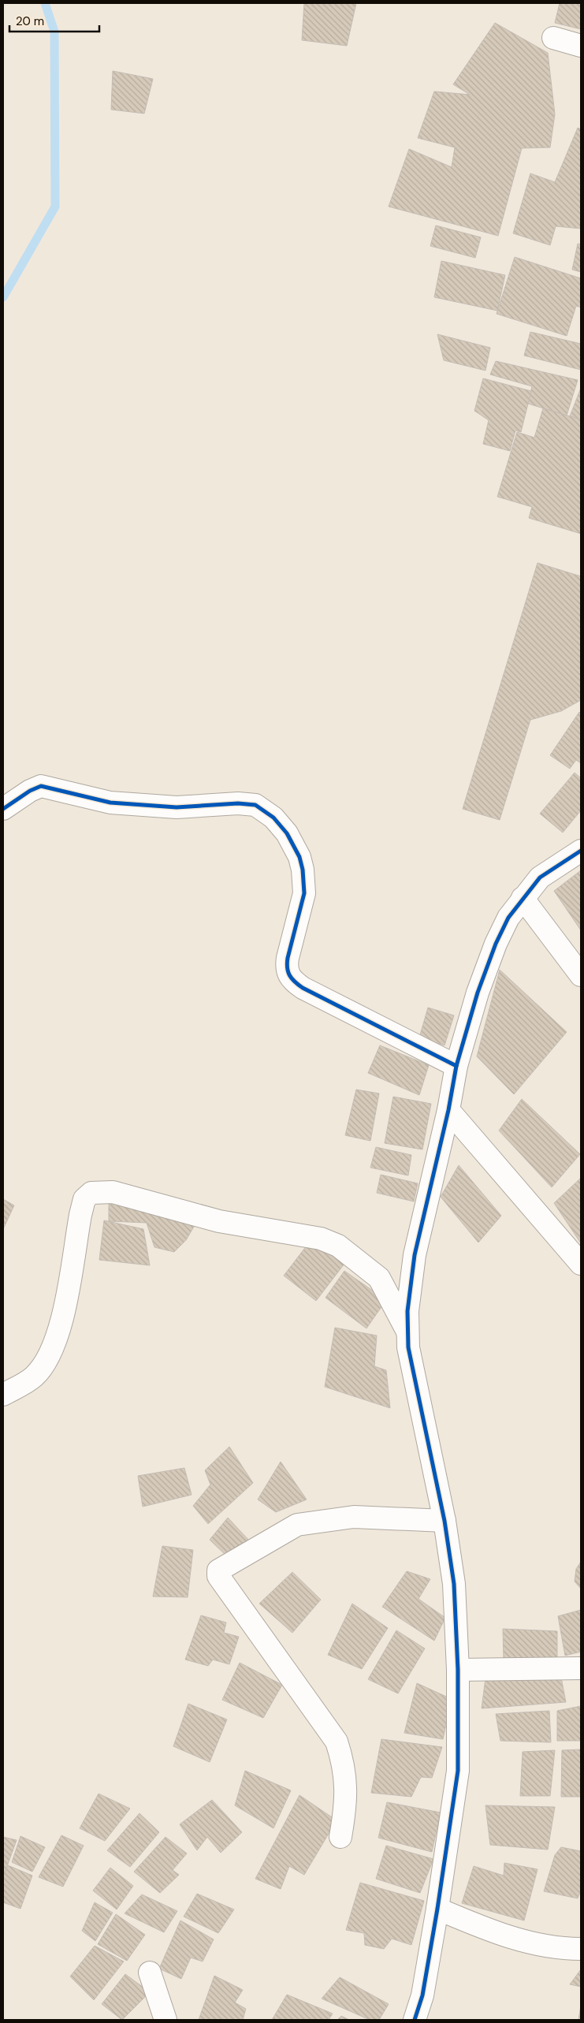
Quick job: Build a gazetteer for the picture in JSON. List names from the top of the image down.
{
  "scale_bar": "20 m"
}
